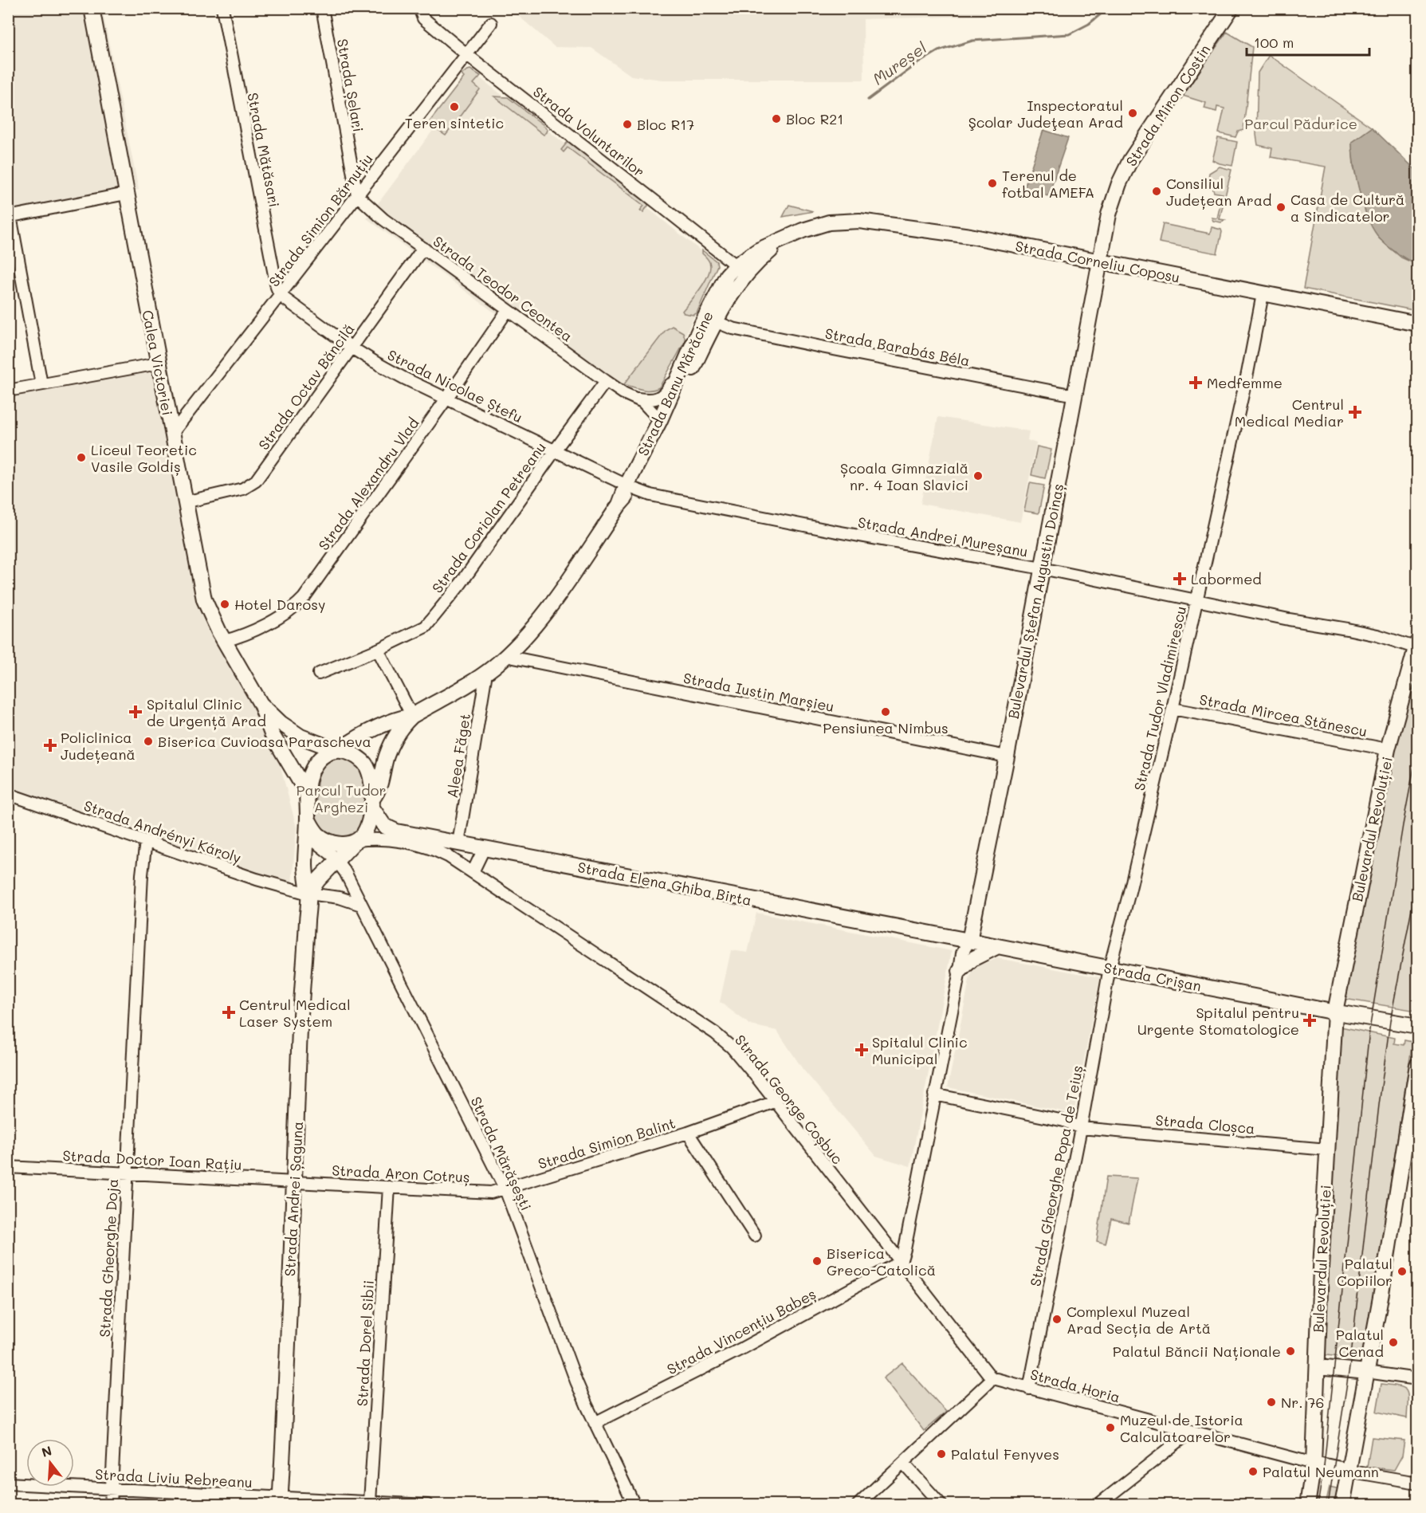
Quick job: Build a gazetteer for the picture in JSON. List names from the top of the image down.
{
  "streets": {
    "main road": [
      "Strada Miron Costin",
      "Strada Corneliu Coposu",
      "Calea Victoriei",
      "Strada Banu Mărăcine",
      "Bulevardul Ștefan Augustin Doinaș",
      "Bulevardul Revoluției",
      "Strada Elena Ghiba Birta",
      "Strada Crișan",
      "Strada Andrei Șaguna"
    ],
    "street": [
      "Strada Șelari",
      "Strada Voluntarilor",
      "Strada Mătăsari",
      "Strada Simion Bărnuțiu",
      "Strada Teodor Ceontea",
      "Strada Barabás Béla",
      "Strada Nicolae Ștefu",
      "Strada Octav Băncilă",
      "Strada Alexandru Vlad",
      "Strada Coriolan Petreanu",
      "Strada Andrei Mureșanu",
      "Strada Iustin Marșieu",
      "Strada Tudor Vladimirescu",
      "Strada Mircea Stănescu",
      "Aleea Făget",
      "Strada Andrényi Károly",
      "Strada George Coșbuc",
      "Strada Cloșca",
      "Strada Simion Balint",
      "Strada Mărășești",
      "Strada Doctor Ioan Rațiu",
      "Strada Aron Cotruș",
      "Strada Gheorghe Popa de Teiuș",
      "Strada Gheorghe Doja",
      "Strada Vincențiu Babeș",
      "Strada Dorel Sibii",
      "Strada Horia",
      "Strada Liviu Rebreanu"
    ]
  },
  "crossings": [
    ["Strada Șelari", "Strada Simion Bărnuțiu"],
    ["Strada Șelari", "Strada Teodor Ceontea"],
    ["Strada Miron Costin", "Strada Corneliu Coposu"],
    ["Strada Miron Costin", "Bulevardul Ștefan Augustin Doinaș"],
    ["Strada Voluntarilor", "Strada Simion Bărnuțiu"],
    ["Strada Voluntarilor", "Strada Corneliu Coposu"],
    ["Strada Voluntarilor", "Strada Banu Mărăcine"],
    ["Strada Mătăsari", "Strada Simion Bărnuțiu"],
    ["Strada Mătăsari", "Strada Nicolae Ștefu"],
    ["Strada Simion Bărnuțiu", "Strada Teodor Ceontea"],
    ["Strada Simion Bărnuțiu", "Calea Victoriei"],
    ["Strada Simion Bărnuțiu", "Strada Nicolae Ștefu"],
    ["Strada Corneliu Coposu", "Strada Banu Mărăcine"],
    ["Strada Corneliu Coposu", "Bulevardul Ștefan Augustin Doinaș"],
    ["Strada Corneliu Coposu", "Strada Tudor Vladimirescu"],
    ["Strada Teodor Ceontea", "Strada Banu Mărăcine"],
    ["Strada Teodor Ceontea", "Strada Octav Băncilă"],
    ["Strada Teodor Ceontea", "Strada Alexandru Vlad"],
    ["Strada Teodor Ceontea", "Strada Coriolan Petreanu"],
    ["Strada Barabás Béla", "Strada Banu Mărăcine"],
    ["Strada Barabás Béla", "Bulevardul Ștefan Augustin Doinaș"],
    ["Calea Victoriei", "Strada Banu Mărăcine"],
    ["Calea Victoriei", "Strada Octav Băncilă"],
    ["Calea Victoriei", "Strada Alexandru Vlad"],
    ["Calea Victoriei", "Strada Elena Ghiba Birta"],
    ["Calea Victoriei", "Strada George Coșbuc"],
    ["Calea Victoriei", "Strada Andrei Șaguna"],
    ["Strada Banu Mărăcine", "Strada Nicolae Ștefu"],
    ["Strada Banu Mărăcine", "Strada Andrei Mureșanu"],
    ["Strada Banu Mărăcine", "Strada Iustin Marșieu"],
    ["Strada Banu Mărăcine", "Aleea Făget"],
    ["Strada Banu Mărăcine", "Strada Elena Ghiba Birta"],
    ["Strada Banu Mărăcine", "Strada George Coșbuc"],
    ["Strada Banu Mărăcine", "Strada Andrei Șaguna"],
    ["Strada Nicolae Ștefu", "Strada Octav Băncilă"],
    ["Strada Nicolae Ștefu", "Strada Alexandru Vlad"],
    ["Strada Nicolae Ștefu", "Strada Coriolan Petreanu"],
    ["Strada Nicolae Ștefu", "Strada Andrei Mureșanu"],
    ["Strada Andrei Mureșanu", "Bulevardul Ștefan Augustin Doinaș"],
    ["Strada Andrei Mureșanu", "Strada Tudor Vladimirescu"],
    ["Strada Andrei Mureșanu", "Bulevardul Revoluției"],
    ["Bulevardul Ștefan Augustin Doinaș", "Strada Iustin Marșieu"],
    ["Bulevardul Ștefan Augustin Doinaș", "Strada Elena Ghiba Birta"],
    ["Bulevardul Ștefan Augustin Doinaș", "Strada Crișan"],
    ["Strada Tudor Vladimirescu", "Strada Mircea Stănescu"],
    ["Strada Tudor Vladimirescu", "Strada Crișan"],
    ["Strada Tudor Vladimirescu", "Strada Gheorghe Popa de Teiuș"],
    ["Strada Mircea Stănescu", "Bulevardul Revoluției"],
    ["Aleea Făget", "Strada Elena Ghiba Birta"],
    ["Bulevardul Revoluției", "Strada Crișan"],
    ["Bulevardul Revoluției", "Strada Cloșca"],
    ["Bulevardul Revoluției", "Strada Horia"],
    ["Strada Andrényi Károly", "Strada Andrei Șaguna"],
    ["Strada Andrényi Károly", "Strada Gheorghe Doja"],
    ["Strada Elena Ghiba Birta", "Strada Crișan"],
    ["Strada Elena Ghiba Birta", "Strada George Coșbuc"],
    ["Strada Elena Ghiba Birta", "Strada Andrei Șaguna"],
    ["Strada Crișan", "Strada Gheorghe Popa de Teiuș"],
    ["Strada George Coșbuc", "Strada Simion Balint"],
    ["Strada George Coșbuc", "Strada Andrei Șaguna"],
    ["Strada George Coșbuc", "Strada Vincențiu Babeș"],
    ["Strada George Coșbuc", "Strada Horia"],
    ["Strada Cloșca", "Strada Gheorghe Popa de Teiuș"],
    ["Strada Simion Balint", "Strada Mărășești"],
    ["Strada Simion Balint", "Strada Aron Cotruș"],
    ["Strada Mărășești", "Strada Aron Cotruș"],
    ["Strada Mărășești", "Strada Andrei Șaguna"],
    ["Strada Mărășești", "Strada Vincențiu Babeș"],
    ["Strada Doctor Ioan Rațiu", "Strada Aron Cotruș"],
    ["Strada Doctor Ioan Rațiu", "Strada Andrei Șaguna"],
    ["Strada Doctor Ioan Rațiu", "Strada Gheorghe Doja"],
    ["Strada Aron Cotruș", "Strada Andrei Șaguna"],
    ["Strada Aron Cotruș", "Strada Dorel Sibii"],
    ["Strada Gheorghe Popa de Teiuș", "Strada Horia"],
    ["Strada Andrei Șaguna", "Strada Liviu Rebreanu"],
    ["Strada Gheorghe Doja", "Strada Liviu Rebreanu"],
    ["Strada Dorel Sibii", "Strada Liviu Rebreanu"]
  ],
  "water": ["Mureșel"],
  "parks": ["Parcul Pădurice", "Parcul Tudor Arghezi"],
  "places": {
    "other": [
      "Teren sintetic",
      "Inspectoratul Şcolar Judeţean Arad",
      "Bloc R21",
      "Bloc R17",
      "Terenul de fotbal AMEFA",
      "Consiliul Județean Arad",
      "Casa de Cultură a Sindicatelor",
      "Liceul Teoretic Vasile Goldiș",
      "Școala Gimnazială nr. 4 Ioan Slavici",
      "Hotel Darosy",
      "Pensiunea Nimbus",
      "Biserica Cuvioasa Parascheva",
      "Biserica Greco-Catolică",
      "Palatul Copiilor",
      "Complexul Muzeal Arad Secția de Artă",
      "Palatul Cenad",
      "Palatul Băncii Naționale",
      "Nr. 76",
      "Muzeul de Istoria Calculatoarelor",
      "Palatul Fenyves",
      "Palatul Neumann"
    ],
    "health": [
      "Medfemme",
      "Centrul Medical Mediar",
      "Labormed",
      "Spitalul Clinic de Urgență Arad",
      "Policlinica Județeană",
      "Centrul Medical Laser System",
      "Spitalul pentru Urgente Stomatologice",
      "Spitalul Clinic Municipal"
    ]
  },
  "scale_bar": "100 m",
  "north": "top"
}
